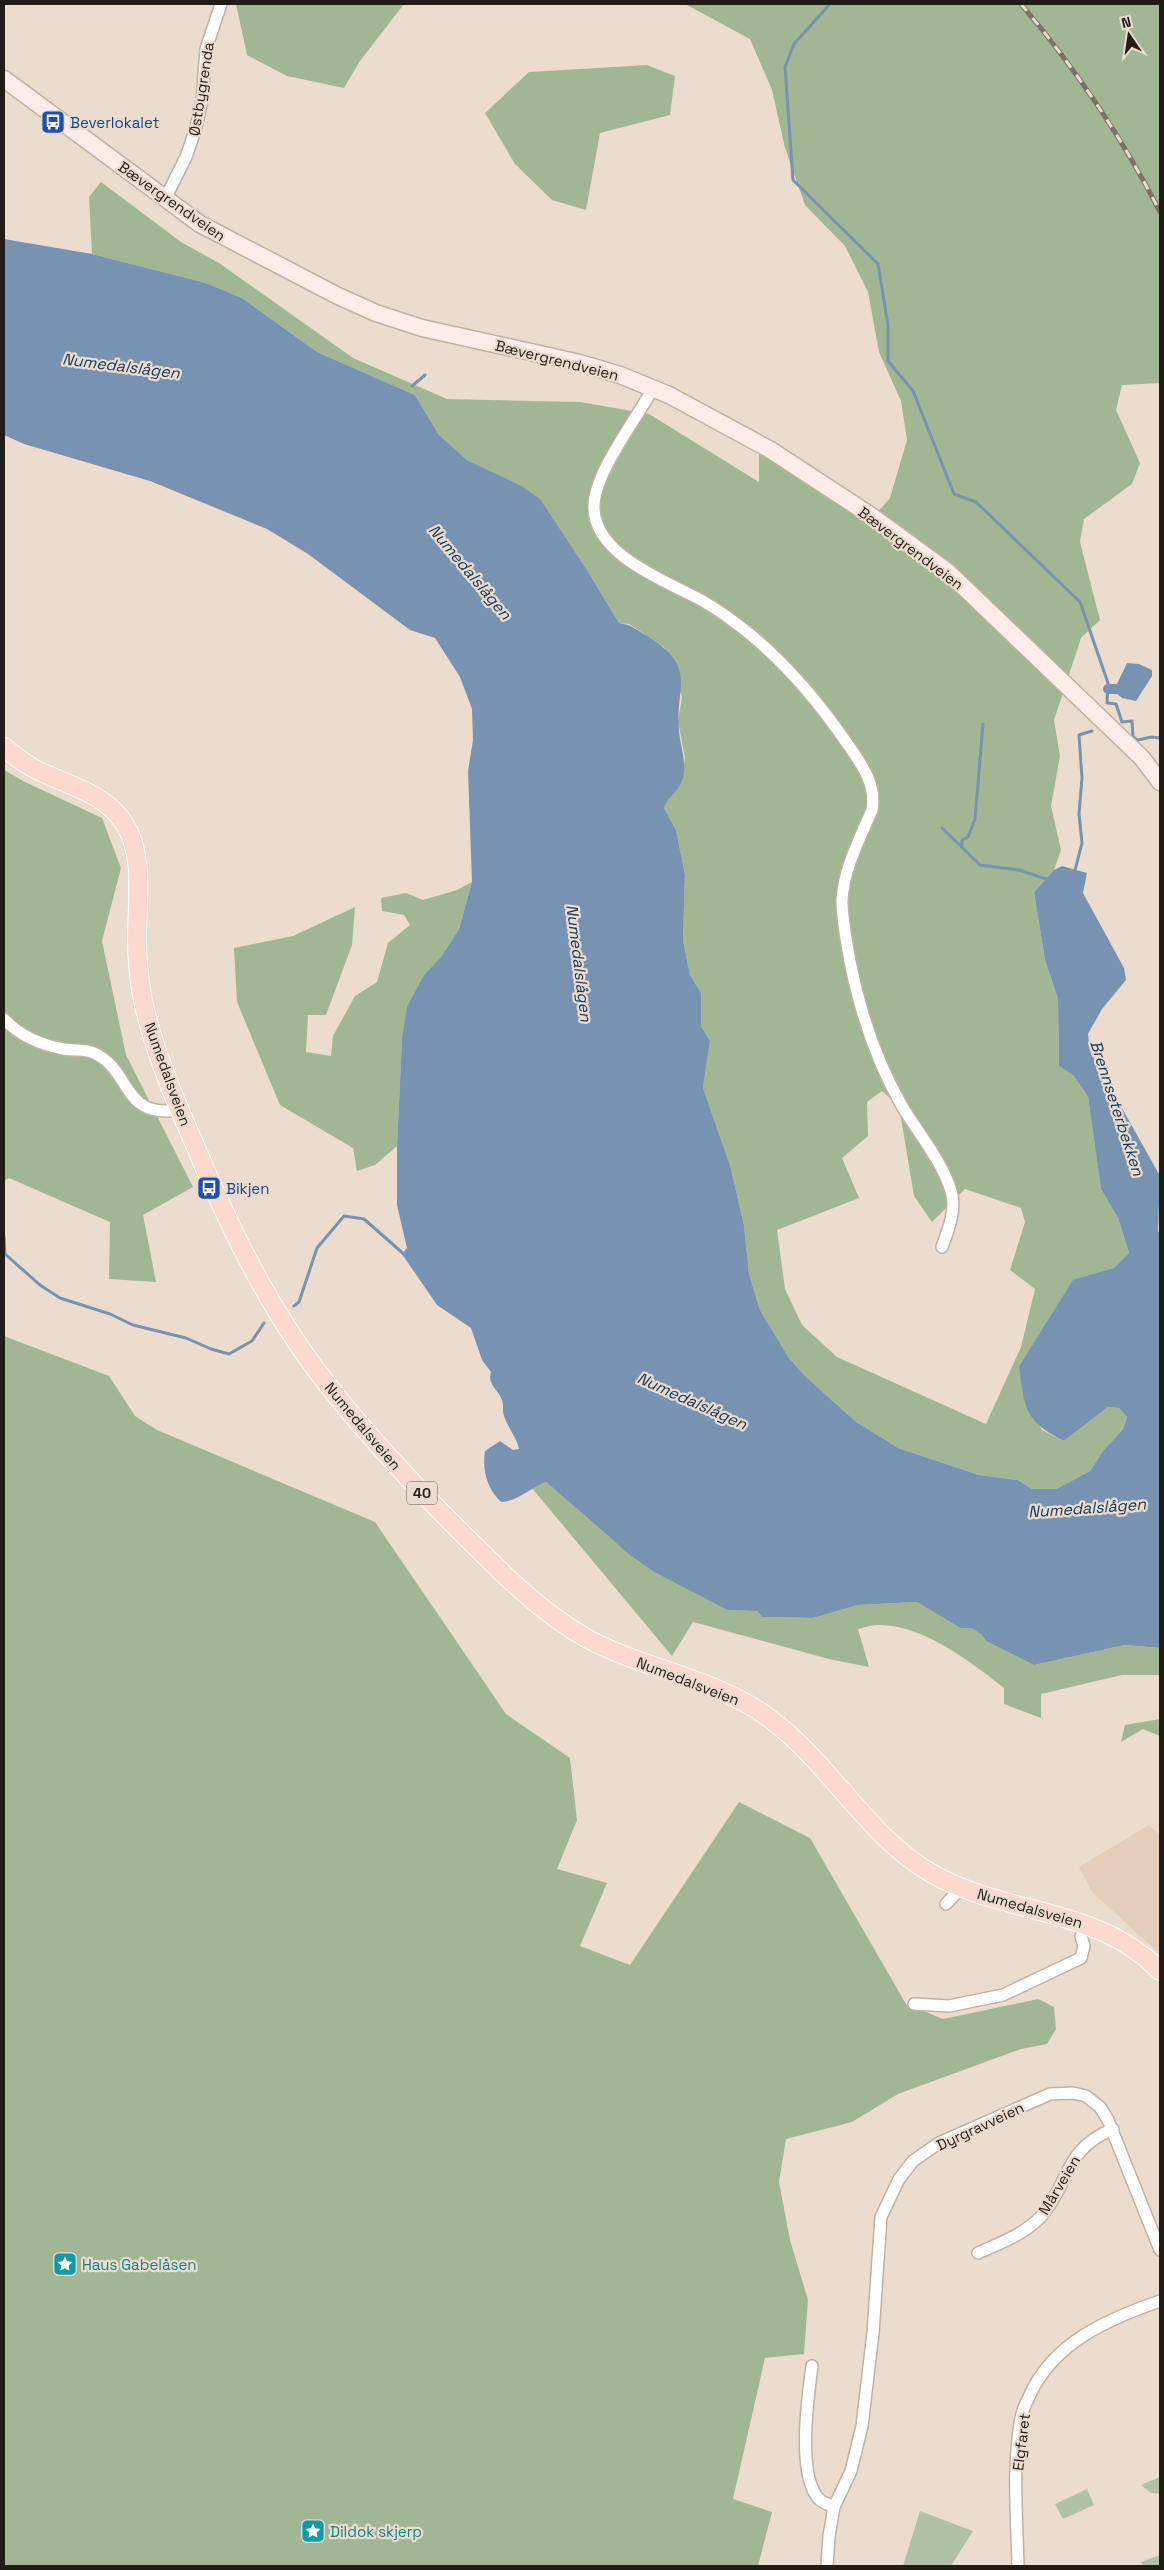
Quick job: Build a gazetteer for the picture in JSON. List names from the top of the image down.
{
  "streets": {
    "main road": ["Bævergrendveien", "Numedalsveien", "40"],
    "street": [
      "Østbygrenda",
      "Dyrgravveien",
      "Mårveien",
      "Elgfaret"
    ]
  },
  "crossings": [
    ["Østbygrenda", "Bævergrendveien"],
    ["Dyrgravveien", "Mårveien"]
  ],
  "water": ["Numedalslågen", "Brennseterbekken"],
  "places": {
    "bus stop": ["Beverlokalet", "Bikjen"],
    "place": ["Haus Gabelåsen", "Dildok skjerp"]
  },
  "north": "top"
}
